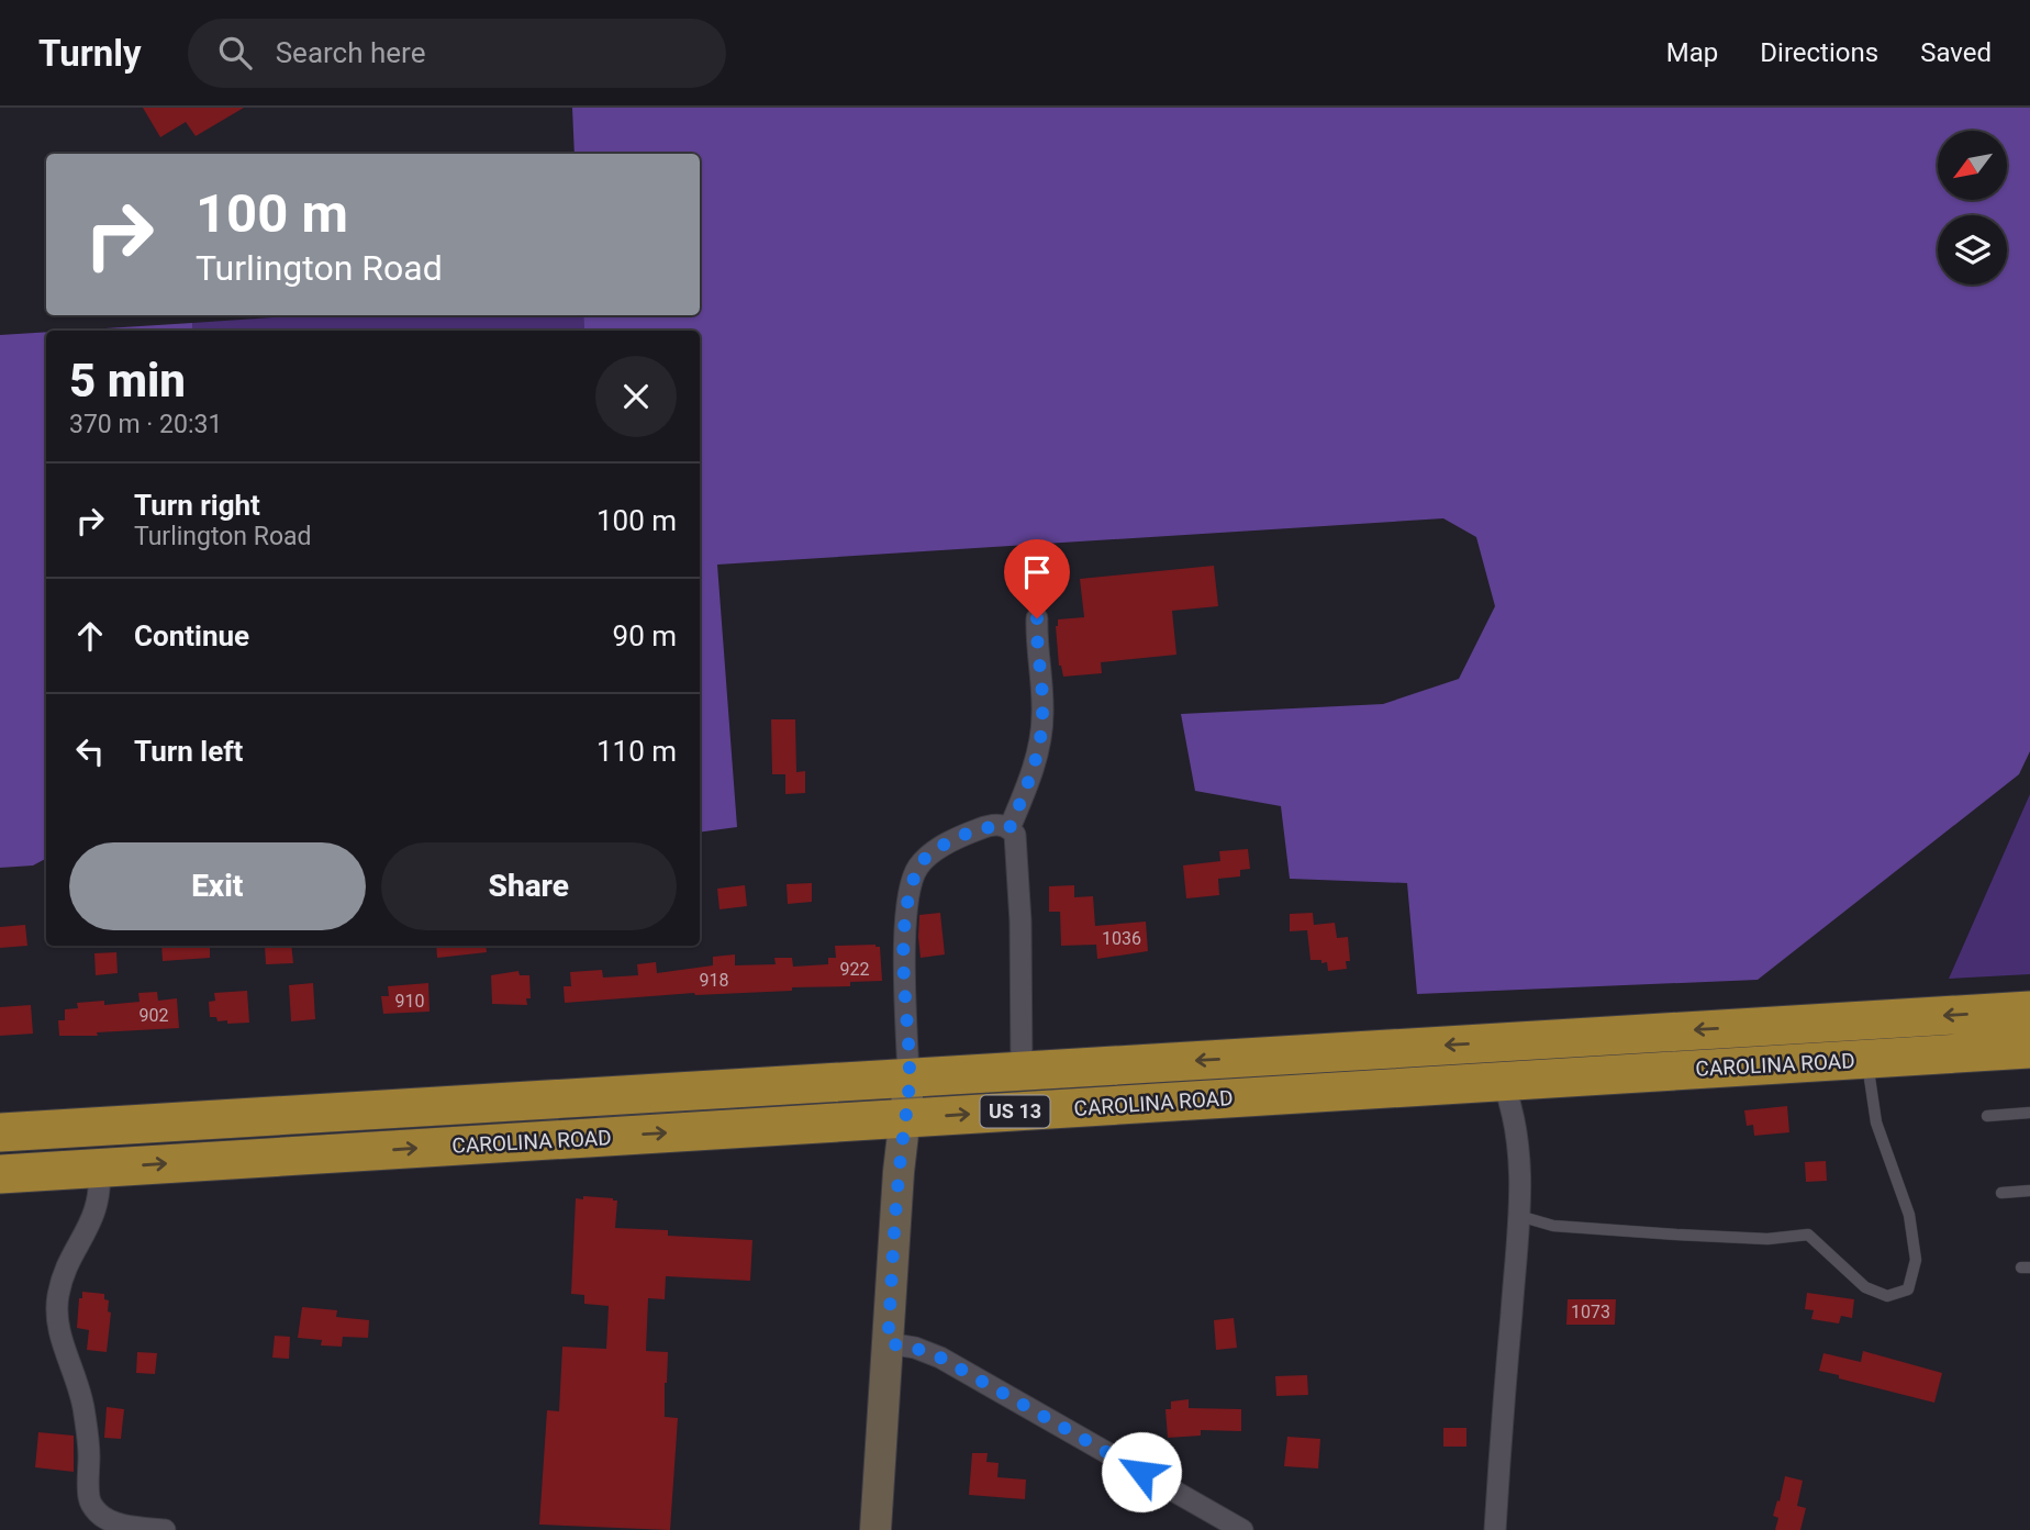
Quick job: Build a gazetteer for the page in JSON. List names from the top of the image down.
{
  "streets": {
    "highway": ["CAROLINA ROAD", "US 13"]
  },
  "house_numbers": [
    "1036",
    "922",
    "918",
    "910",
    "902",
    "1073"
  ],
  "north": "bottom left",
  "page": {
    "header": "Turnly",
    "search": "Search here",
    "nav": ["Map", "Directions", "Saved"],
    "turn": ["100 m", "Turlington Road"],
    "heading": ["5 min", "370 m · 20:31"],
    "list": [
      {
        "name": "Turn right",
        "note": "Turlington Road",
        "value": "100 m"
      },
      {
        "name": "Continue",
        "value": "90 m"
      },
      {
        "name": "Turn left",
        "value": "110 m"
      }
    ],
    "buttons": ["Exit", "Share"]
  }
}
